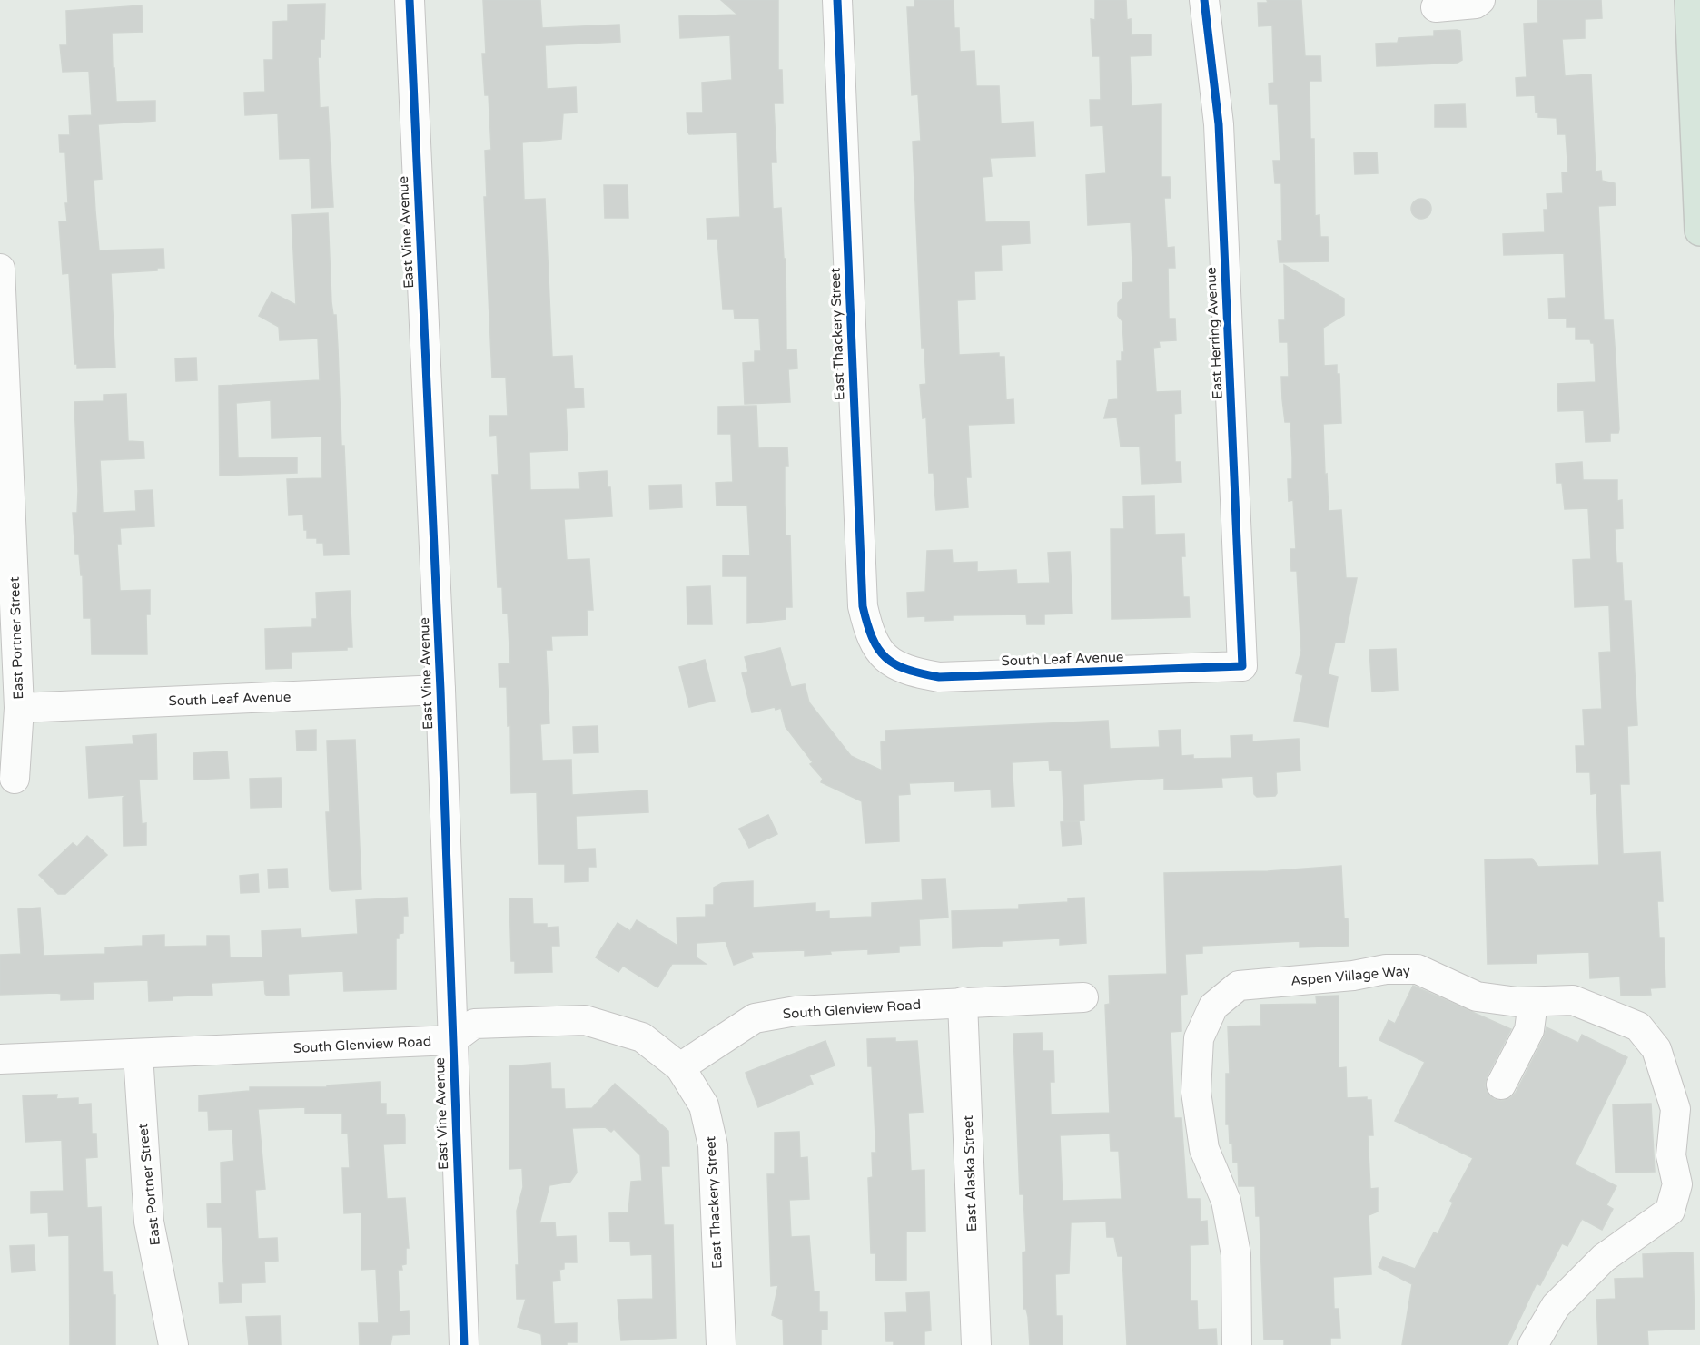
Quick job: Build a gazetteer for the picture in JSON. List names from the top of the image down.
{
  "streets": {
    "street": [
      "East Vine Avenue",
      "East Herring Avenue",
      "East Thackery Street",
      "East Portner Street",
      "South Leaf Avenue",
      "Aspen Village Way",
      "South Glenview Road",
      "East Alaska Street"
    ]
  },
  "crossings": [
    ["East Vine Avenue", "South Leaf Avenue"],
    ["East Vine Avenue", "South Glenview Road"],
    ["East Herring Avenue", "South Leaf Avenue"],
    ["East Thackery Street", "South Leaf Avenue"],
    ["East Thackery Street", "South Glenview Road"],
    ["East Portner Street", "South Leaf Avenue"],
    ["East Portner Street", "South Glenview Road"],
    ["South Glenview Road", "East Alaska Street"]
  ]
}
